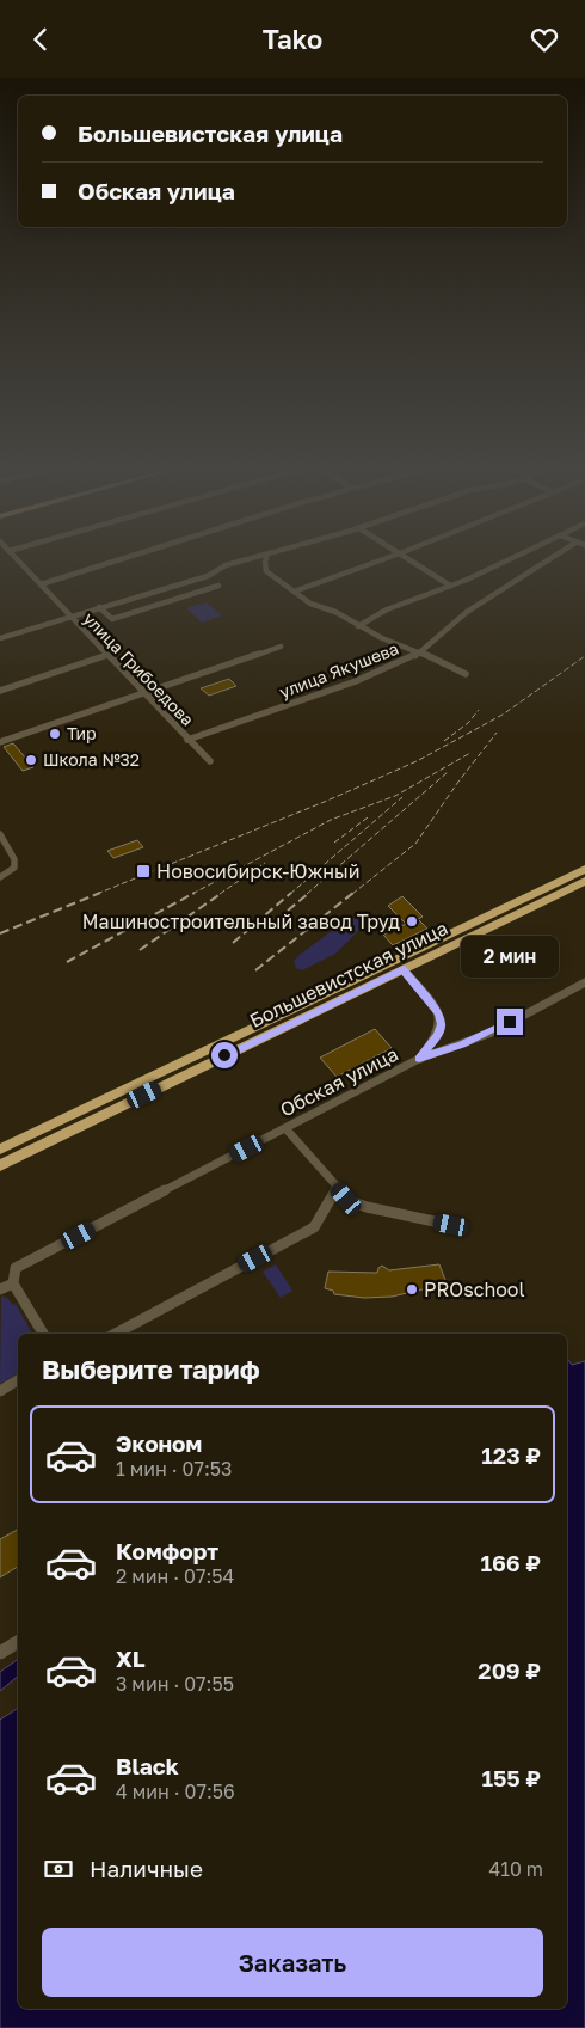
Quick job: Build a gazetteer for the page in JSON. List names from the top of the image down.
{
  "streets": {
    "highway": ["Большевистская улица"],
    "street": ["улица Грибоедова", "улица Якушева", "Обская улица"]
  },
  "crossings": [
    ["улица Грибоедова", "улица Якушева"]
  ],
  "places": {
    "other": [
      "Тир",
      "Школа №32",
      "Машиностроительный завод Труд",
      "PROschool"
    ],
    "transit": ["Новосибирск-Южный"]
  },
  "page": {
    "header": "Tako",
    "banner": ["Большевистская улица", "Обская улица"],
    "bubble": "2 мин",
    "heading": "Выберите тариф",
    "list": [
      {
        "name": "Эконом",
        "note": "1 мин · 07:53",
        "value": "123 ₽"
      },
      {
        "name": "Комфорт",
        "note": "2 мин · 07:54",
        "value": "166 ₽"
      },
      {
        "name": "XL",
        "note": "3 мин · 07:55",
        "value": "209 ₽"
      },
      {
        "name": "Black",
        "note": "4 мин · 07:56",
        "value": "155 ₽"
      }
    ],
    "pay": ["Наличные", "410 m"],
    "buttons": "Заказать"
  }
}
